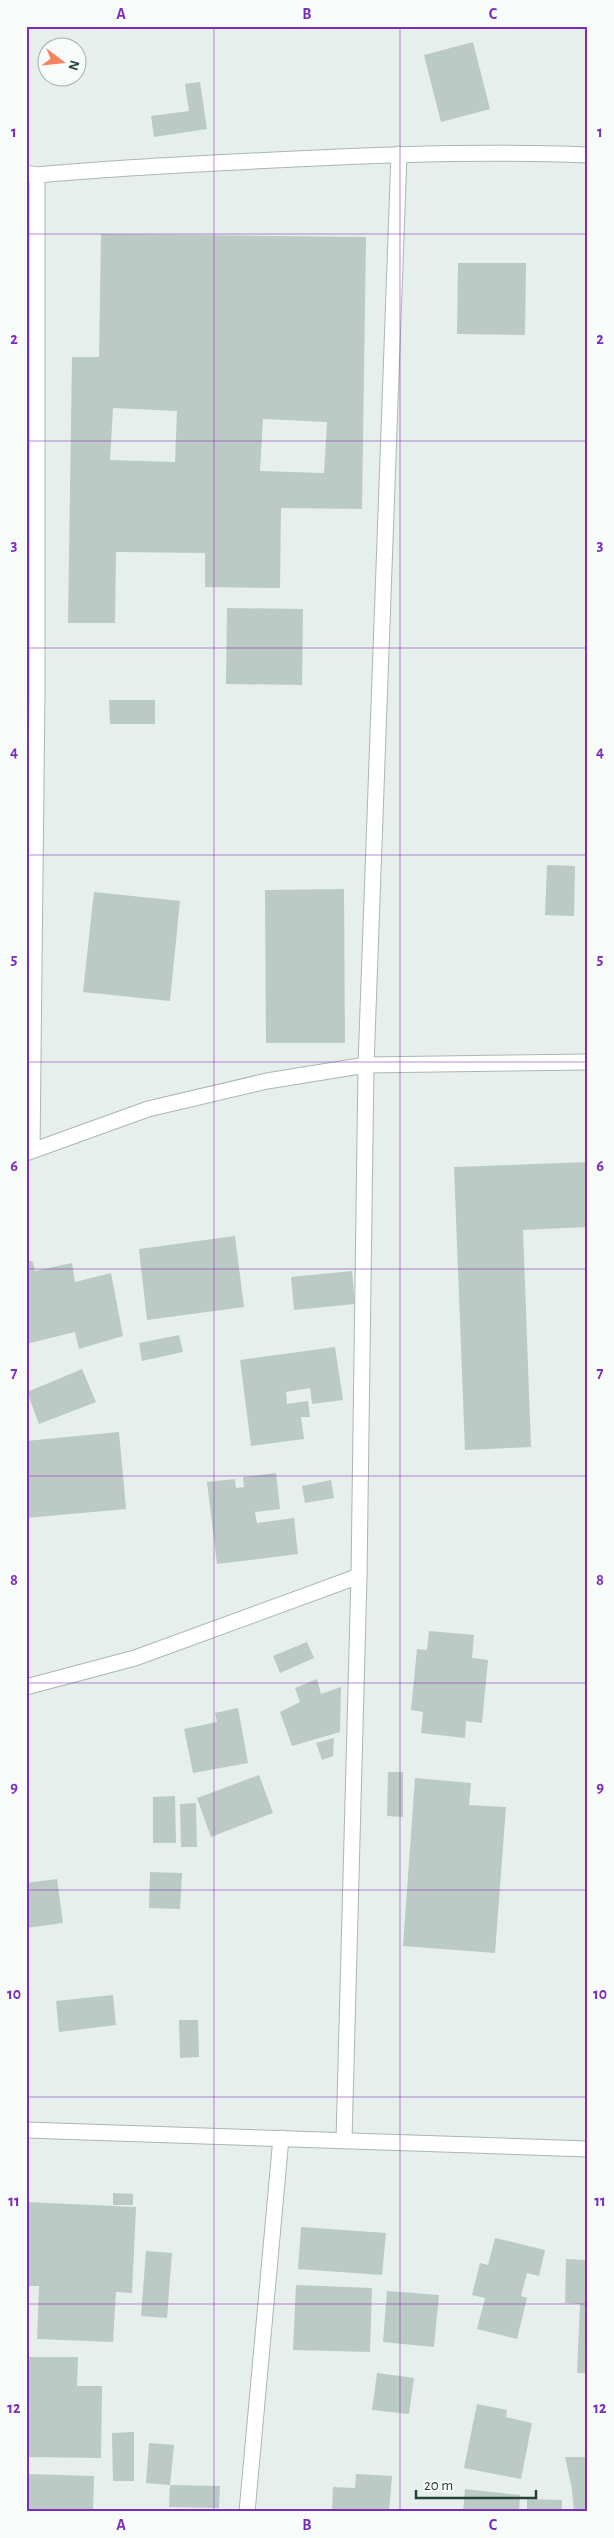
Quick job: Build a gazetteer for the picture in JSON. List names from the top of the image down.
{
  "scale_bar": "20 m",
  "north": "right",
  "grid": {
    "columns": ["A", "B", "C"],
    "rows": [
      "1",
      "2",
      "3",
      "4",
      "5",
      "6",
      "7",
      "8",
      "9",
      "10",
      "11",
      "12"
    ]
  }
}
